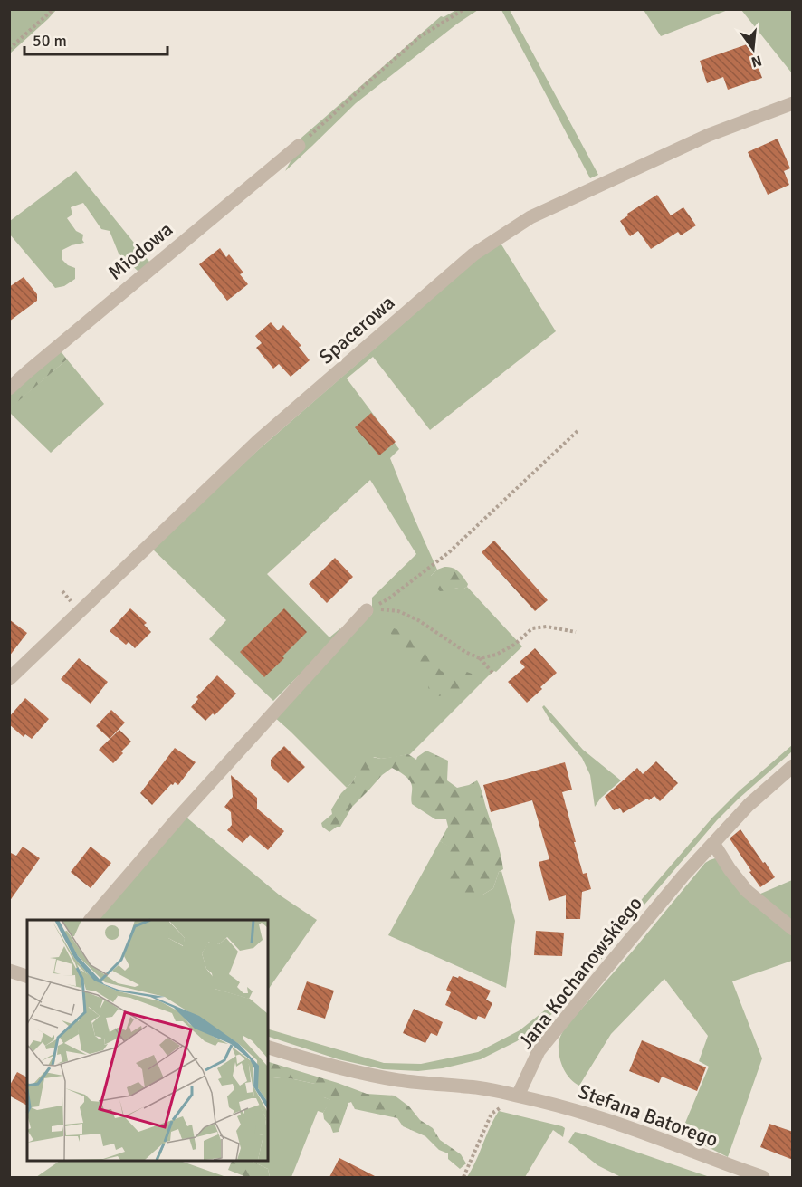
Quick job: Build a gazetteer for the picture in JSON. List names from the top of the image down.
{
  "streets": {
    "street": [
      "Miodowa",
      "Spacerowa",
      "Jana Kochanowskiego",
      "Stefana Batorego"
    ]
  },
  "crossings": [
    ["Jana Kochanowskiego", "Stefana Batorego"]
  ],
  "scale_bar": "50 m",
  "north": "bottom"
}
